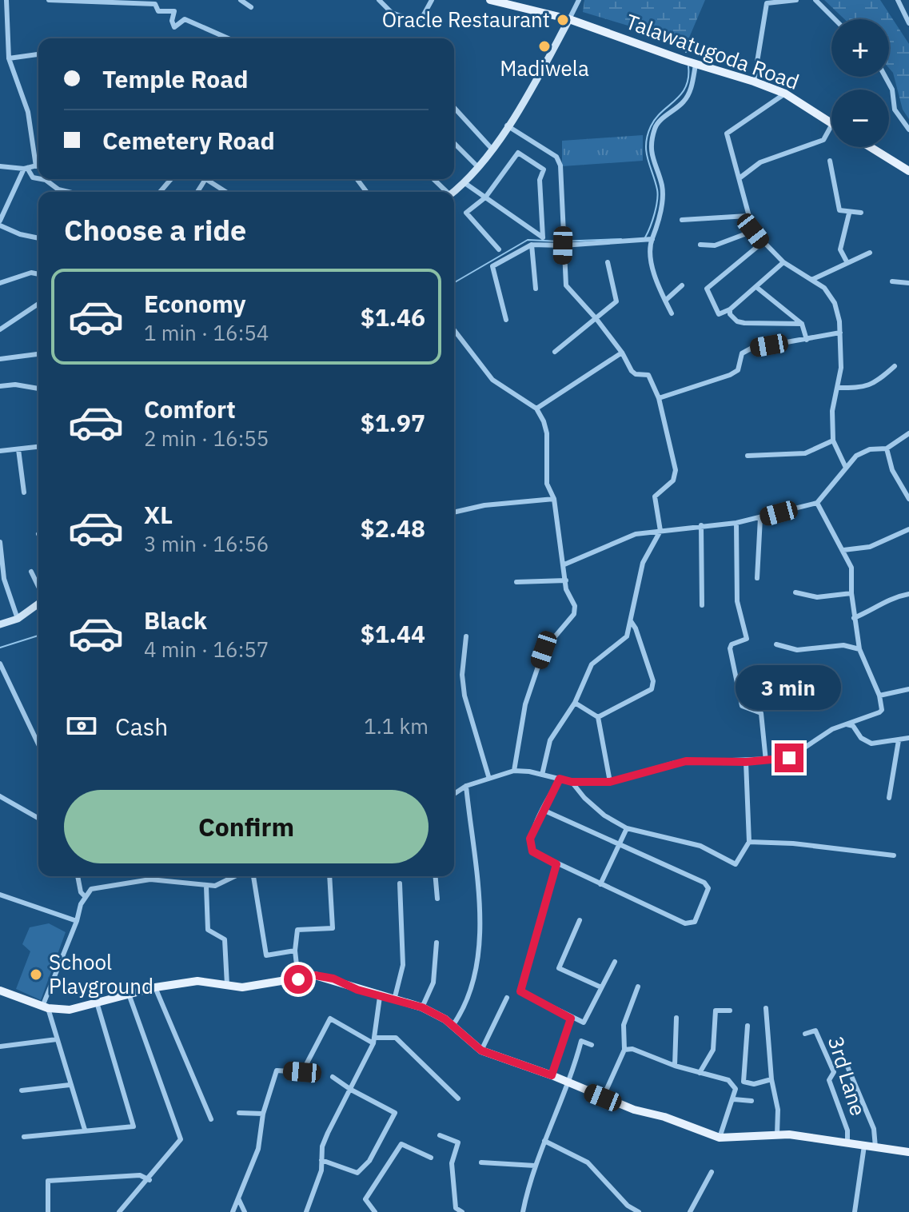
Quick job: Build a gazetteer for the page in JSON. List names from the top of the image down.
{
  "streets": {
    "main road": ["Talawatugoda Road"],
    "street": ["3rd Lane"]
  },
  "places": ["Oracle Restaurant", "Madiwela", "School Playground"],
  "page": {
    "map_buttons": ["+", "−"],
    "banner": ["Temple Road", "Cemetery Road"],
    "heading": "Choose a ride",
    "list": [
      {
        "name": "Economy",
        "note": "1 min · 16:54",
        "value": "$1.46"
      },
      {
        "name": "Comfort",
        "note": "2 min · 16:55",
        "value": "$1.97"
      },
      {
        "name": "XL",
        "note": "3 min · 16:56",
        "value": "$2.48"
      },
      {
        "name": "Black",
        "note": "4 min · 16:57",
        "value": "$1.44"
      }
    ],
    "bubble": "3 min",
    "pay": ["Cash", "1.1 km"],
    "buttons": "Confirm"
  }
}
